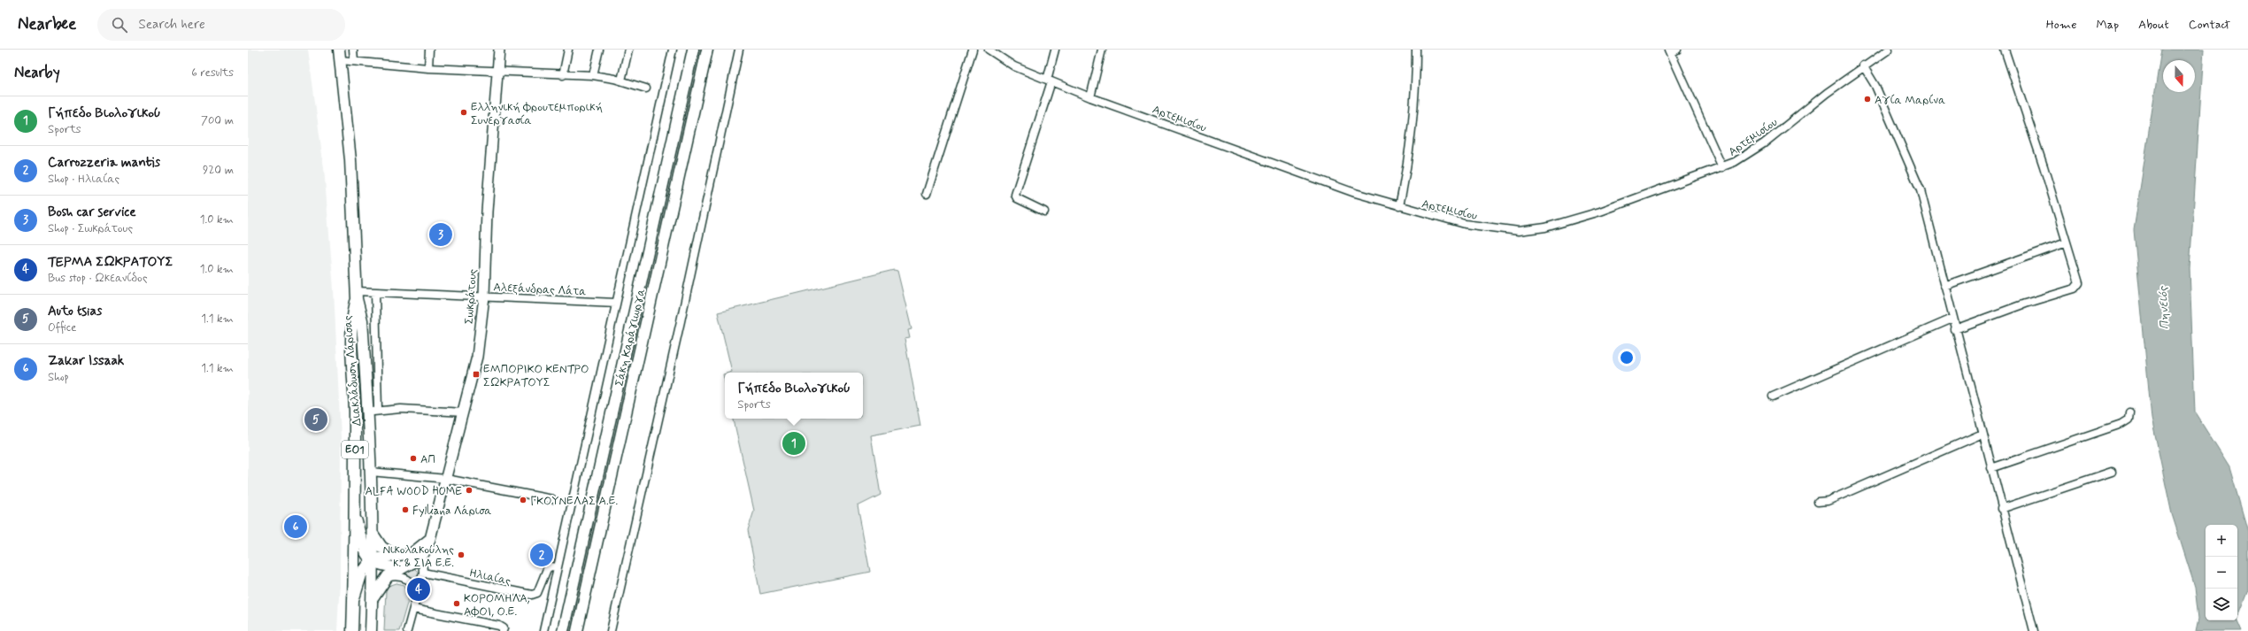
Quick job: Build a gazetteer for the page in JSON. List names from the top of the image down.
{
  "streets": {
    "main road": [
      "Σωκράτους",
      "Σάκη Καράγιωργα",
      "Διακλάδωση Λάρισας",
      "ΕΟ1"
    ],
    "street": ["Αρτεμισίου", "Αλεξάνδρας Λάτα", "Ηλιαίας"]
  },
  "crossings": [
    ["Αλεξάνδρας Λάτα", "Σωκράτους"],
    ["Αλεξάνδρας Λάτα", "Διακλάδωση Λάρισας"]
  ],
  "water": ["Πηνειός"],
  "places": {
    "other": [
      "Αγία Μαρίνα",
      "Ελληνική Φρουτεμπορική Συνεργασία",
      "ΑΠ",
      "ALFA WOOD HOME",
      "ΓΚΟΥΝΕΛΑΣ Α.Ε.",
      "Fylliana Λάρισα",
      "Νικολακούλης κ. & ΣΙΑ Ε.Ε.",
      "ΚΟΡΟΜΗΛΑ, ΑΦΟΙ, Ο.Ε."
    ],
    "transit": ["ΕΜΠΟΡΙΚΟ ΚΕΝΤΡΟ ΣΩΚΡΑΤΟΥΣ"]
  },
  "north": "bottom",
  "page": {
    "header": "Nearbee",
    "search": "Search here",
    "nav": [
      "Home",
      "Map",
      "About",
      "Contact"
    ],
    "heading": ["Nearby", "6 results"],
    "list": [
      {
        "mark": "1",
        "name": "Γήπεδο Βιολογικού",
        "note": "Sports",
        "value": "700 m"
      },
      {
        "mark": "2",
        "name": "Carrozzeria mantis",
        "note": "Shop · Ηλιαίας",
        "value": "920 m"
      },
      {
        "mark": "3",
        "name": "Bosh car service",
        "note": "Shop · Σωκράτους",
        "value": "1.0 km"
      },
      {
        "mark": "4",
        "name": "ΤΕΡΜΑ ΣΩΚΡΑΤΟΥΣ",
        "note": "Bus stop · Ωκεανίδος",
        "value": "1.0 km"
      },
      {
        "mark": "5",
        "name": "Auto tsias",
        "note": "Office",
        "value": "1.1 km"
      },
      {
        "mark": "6",
        "name": "Zakar Issaak",
        "note": "Shop",
        "value": "1.1 km"
      }
    ],
    "pins": [
      "3",
      "5",
      "1",
      "6",
      "2",
      "4"
    ],
    "popup": ["Γήπεδο Βιολογικού", "Sports"],
    "map_buttons": ["+", "−"]
  }
}
